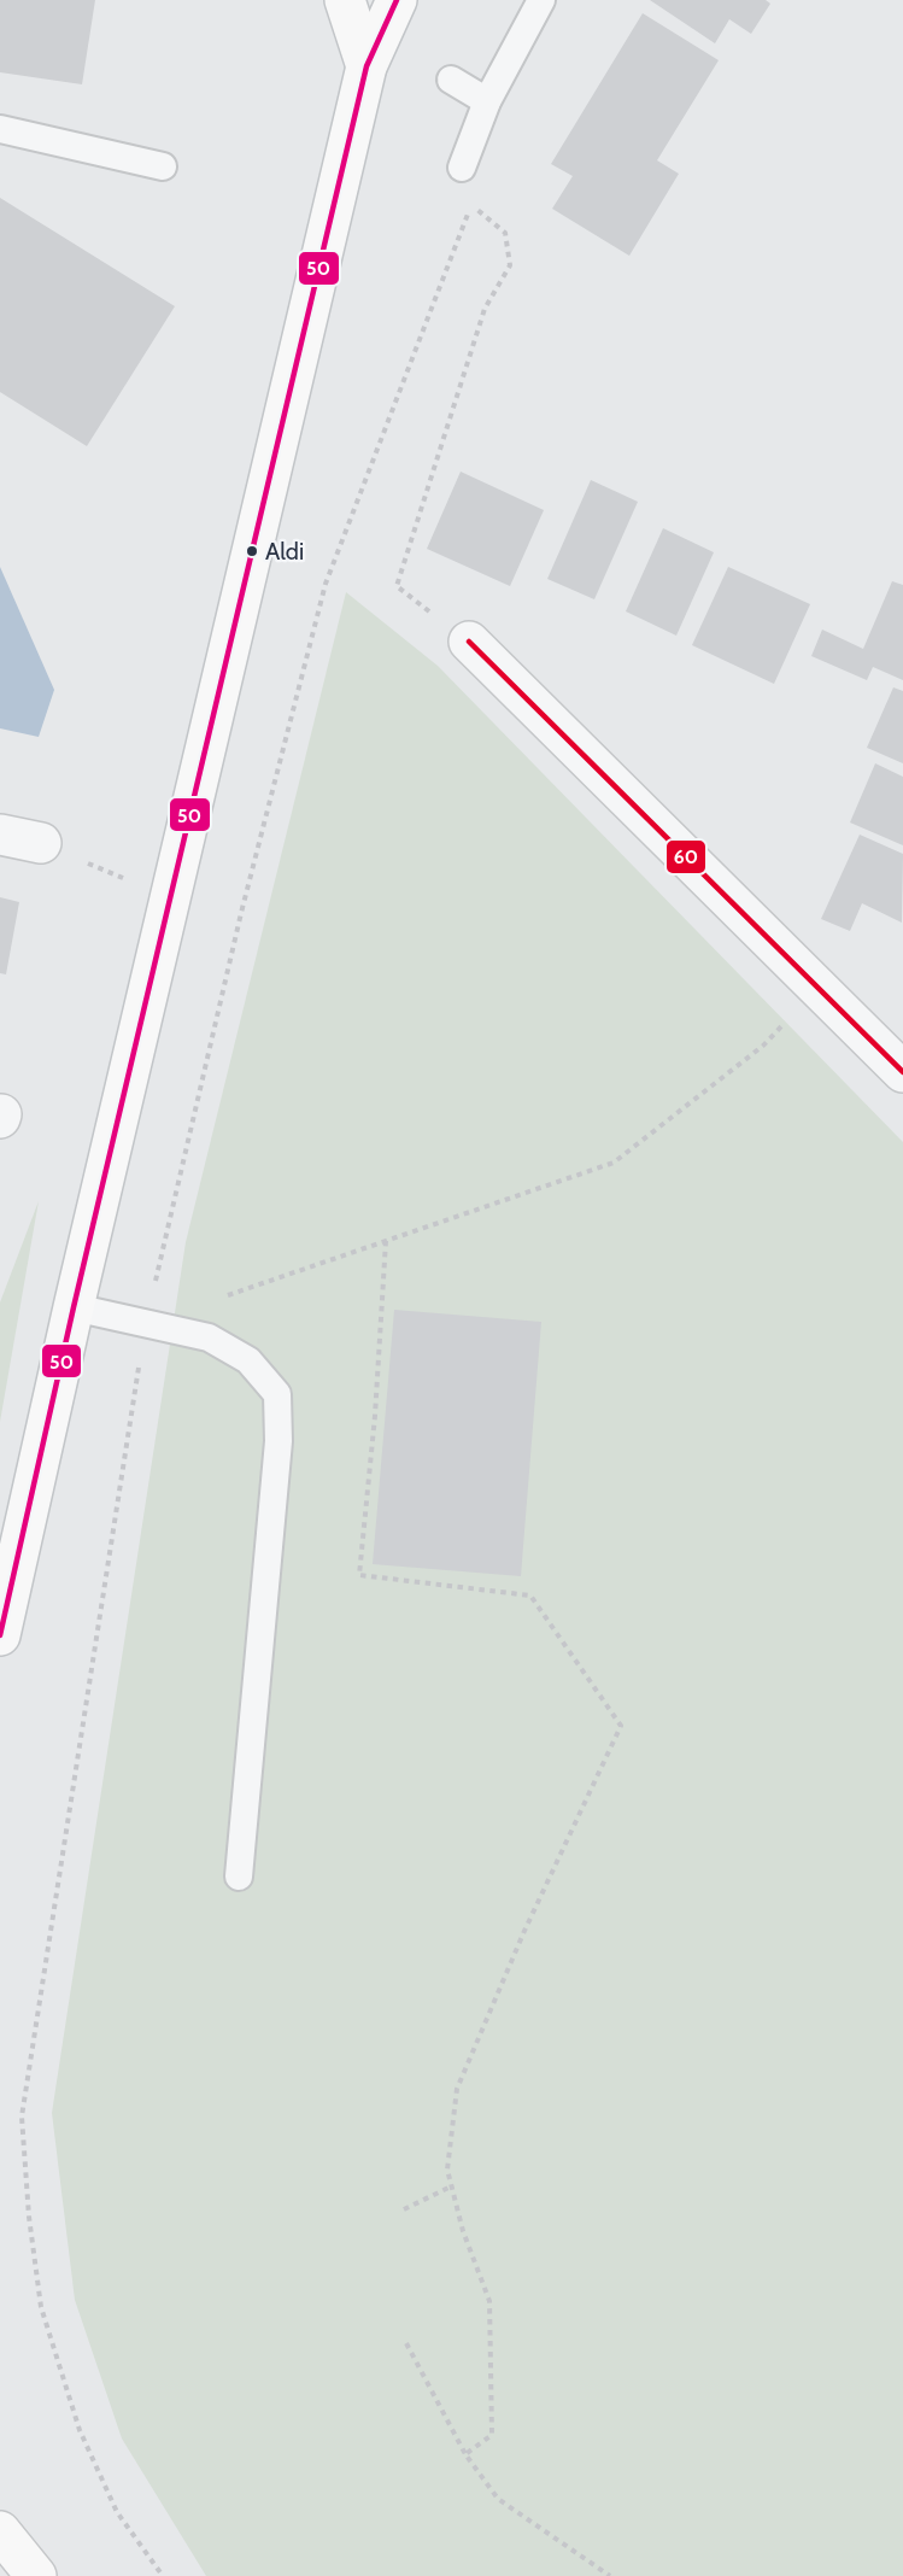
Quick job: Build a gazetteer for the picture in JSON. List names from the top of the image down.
{
  "places": ["Aldi"],
  "lines": ["transit line 50", "transit line 60"]
}
